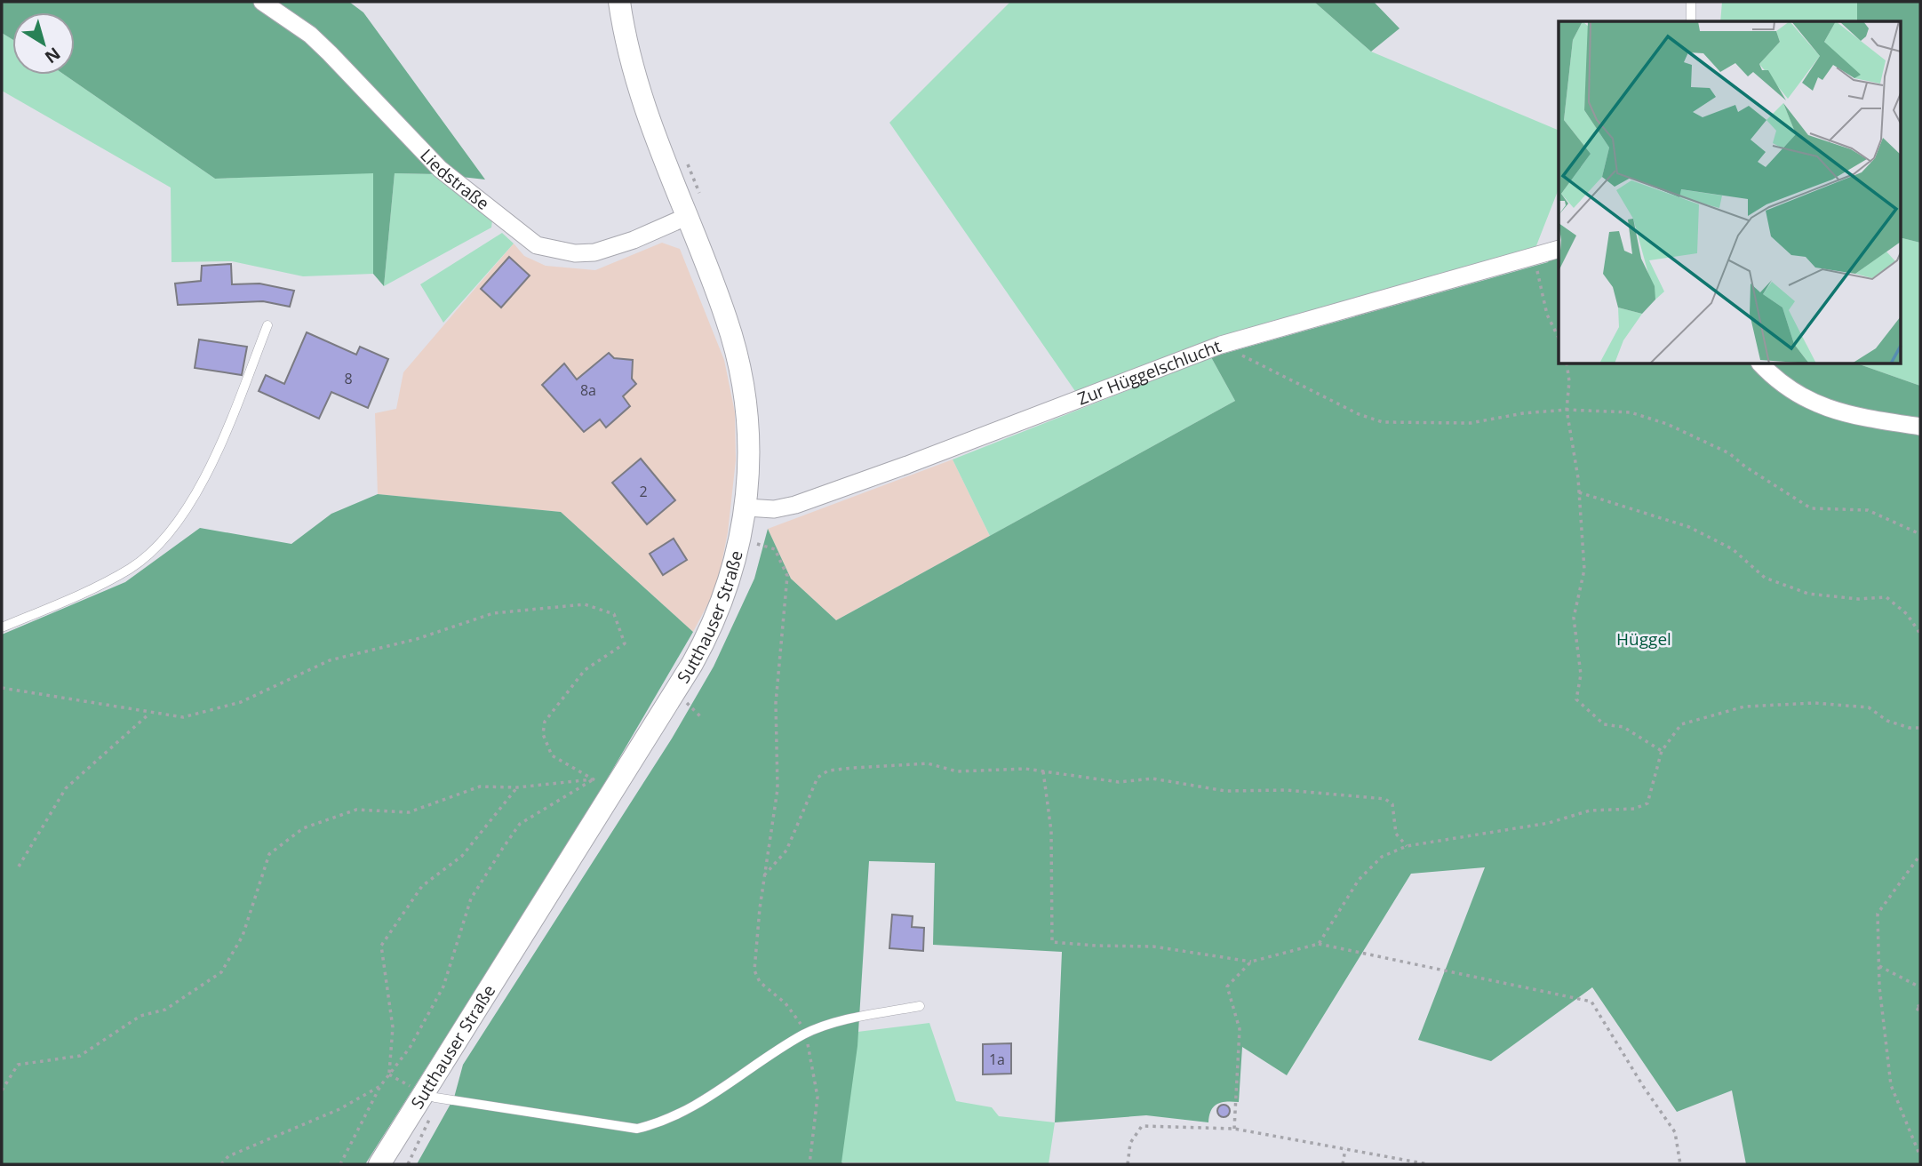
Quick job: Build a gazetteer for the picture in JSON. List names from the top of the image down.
{
  "streets": {
    "street": ["Liedstraße", "Zur Hüggelschlucht", "Sutthauser Straße"]
  },
  "crossings": [
    ["Liedstraße", "Sutthauser Straße"],
    ["Zur Hüggelschlucht", "Sutthauser Straße"]
  ],
  "parks": ["Hüggel"],
  "house_numbers": [
    "8",
    "8a",
    "2",
    "1a"
  ],
  "north": "bottom right"
}
